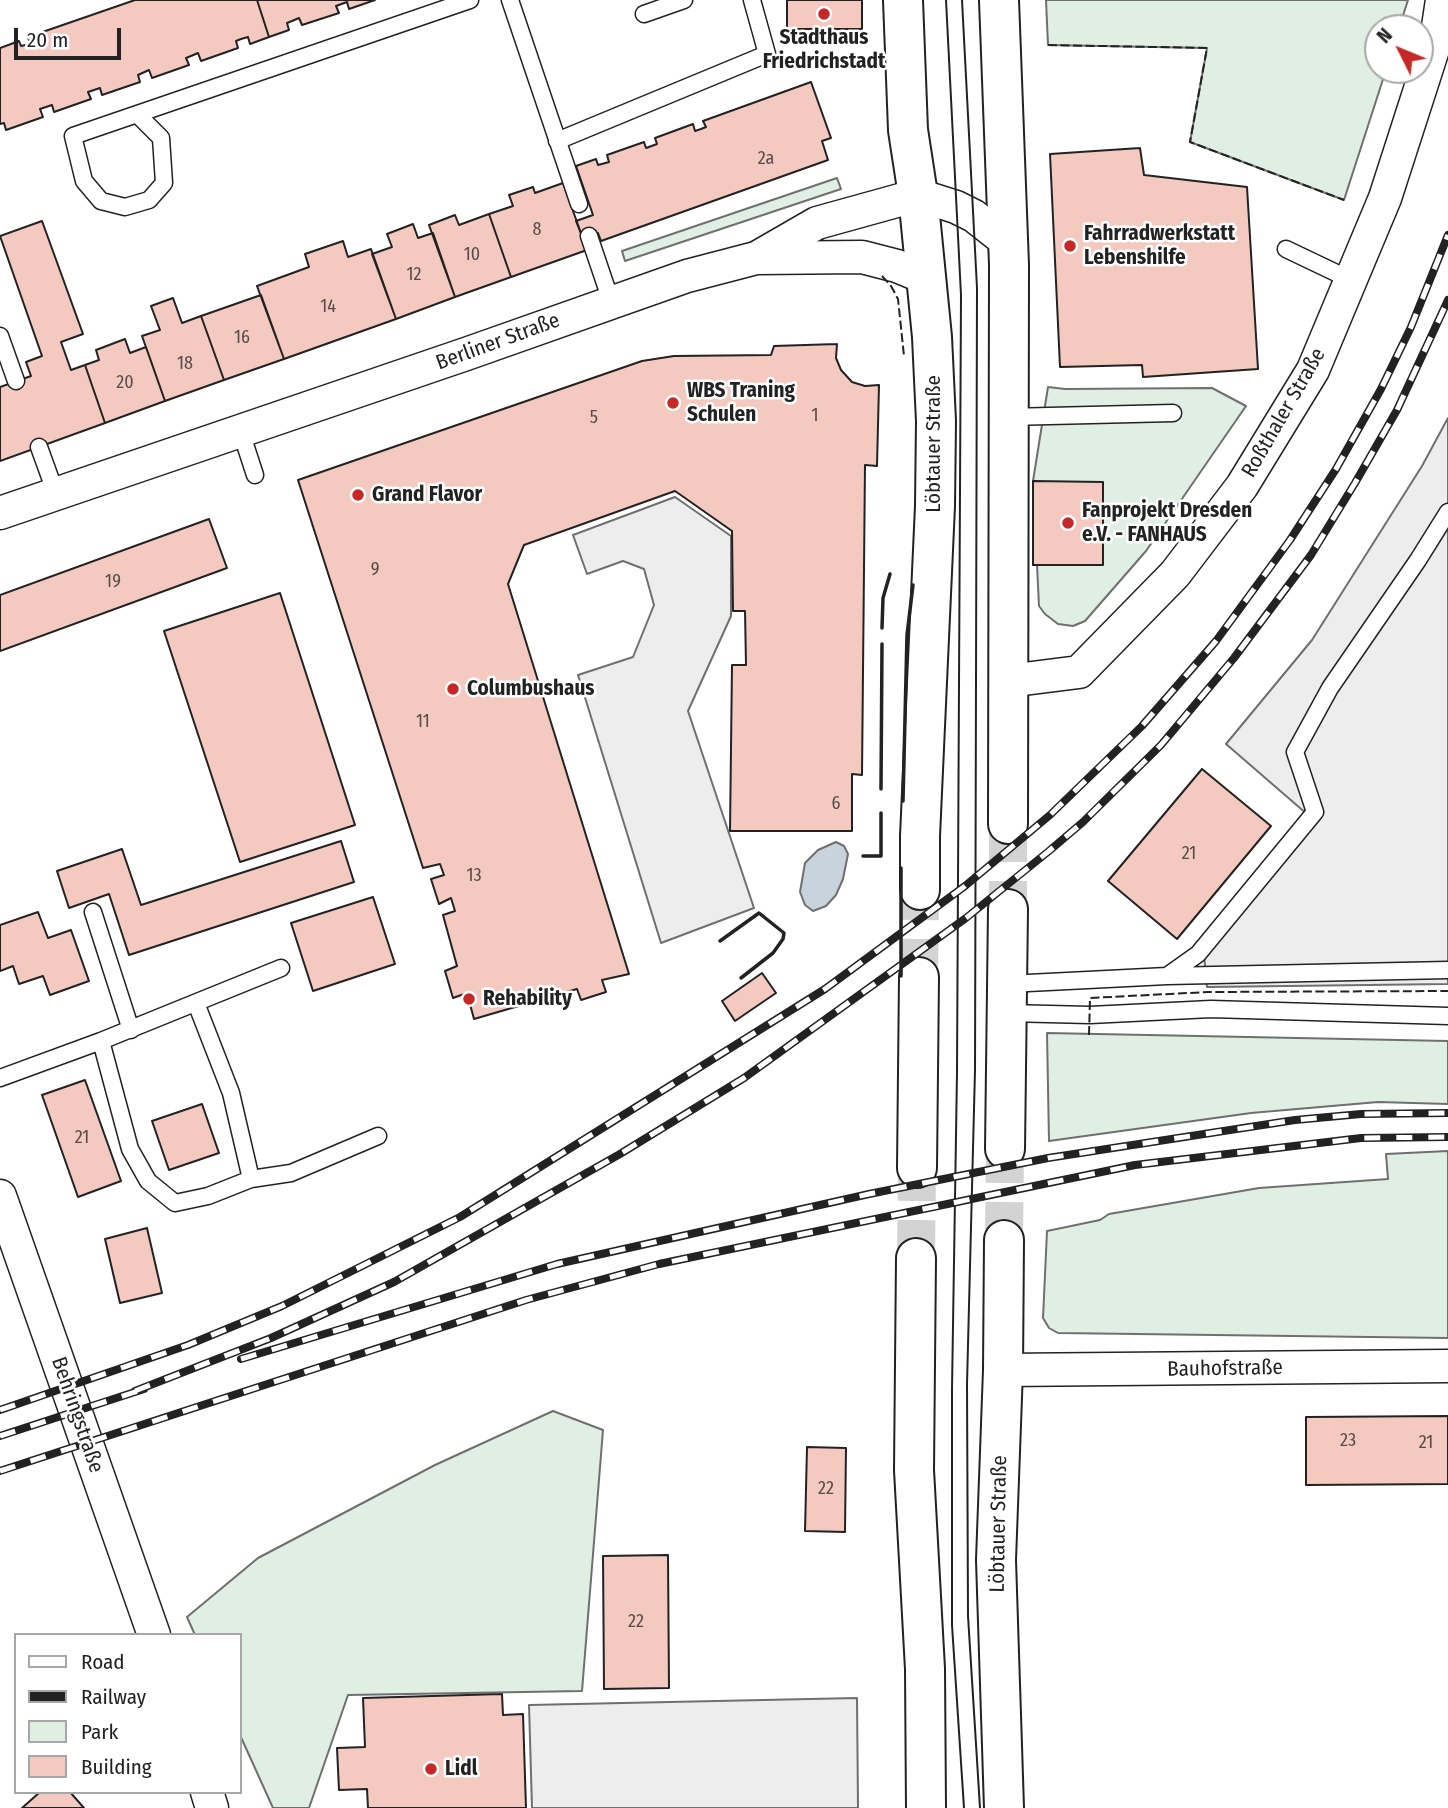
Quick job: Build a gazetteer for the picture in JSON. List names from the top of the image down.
{
  "streets": {
    "main road": ["Löbtauer Straße"],
    "street": [
      "Berliner Straße",
      "Roßthaler Straße",
      "Bauhofstraße",
      "Behringstraße"
    ]
  },
  "crossings": [
    ["Berliner Straße", "Löbtauer Straße"],
    ["Löbtauer Straße", "Bauhofstraße"]
  ],
  "places": [
    "Stadthaus Friedrichstadt",
    "Fahrradwerkstatt Lebenshilfe",
    "WBS Traning Schulen",
    "Grand Flavor",
    "Fanprojekt Dresden e.V. - FANHAUS",
    "Columbushaus",
    "Rehability",
    "Lidl"
  ],
  "house_numbers": [
    "2a",
    "8",
    "10",
    "12",
    "14",
    "16",
    "18",
    "20",
    "1",
    "5",
    "9",
    "19",
    "11",
    "6",
    "21",
    "13",
    "21",
    "23",
    "21",
    "22",
    "22"
  ],
  "legend": [
    "Road",
    "Railway",
    "Park",
    "Building"
  ],
  "scale_bar": "20 m",
  "north": "top left"
}
